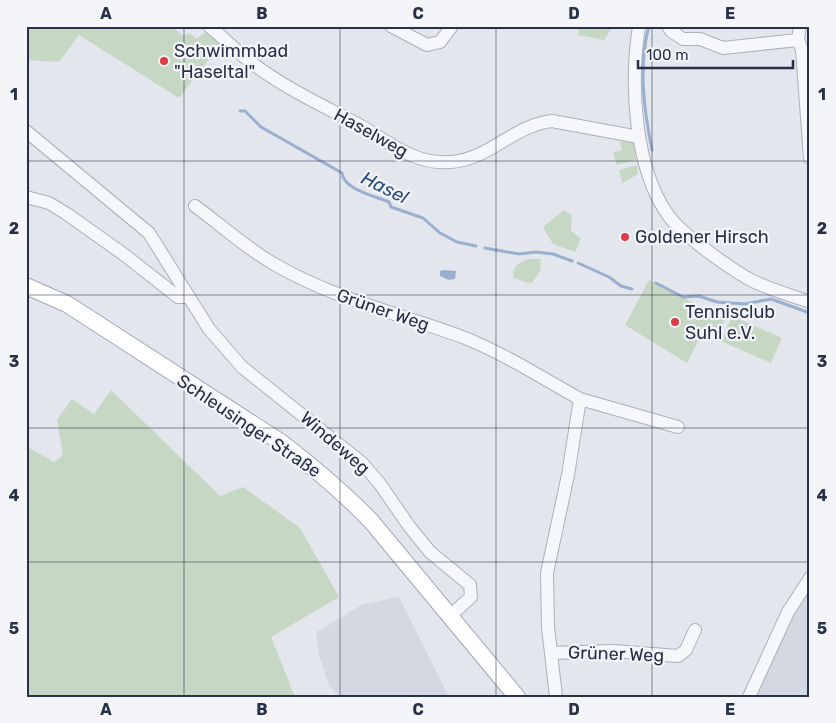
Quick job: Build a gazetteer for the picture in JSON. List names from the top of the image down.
{
  "streets": {
    "main road": ["Schleusinger Straße"],
    "street": ["Haselweg", "Grüner Weg", "Windeweg"]
  },
  "crossings": [
    ["Schleusinger Straße", "Windeweg"]
  ],
  "water": ["Hasel"],
  "places": ["Schwimmbad \"Haseltal\"", "Goldener Hirsch", "Tennisclub Suhl e.V."],
  "scale_bar": "100 m",
  "grid": {
    "columns": [
      "A",
      "B",
      "C",
      "D",
      "E"
    ],
    "rows": [
      "1",
      "2",
      "3",
      "4",
      "5"
    ]
  }
}
